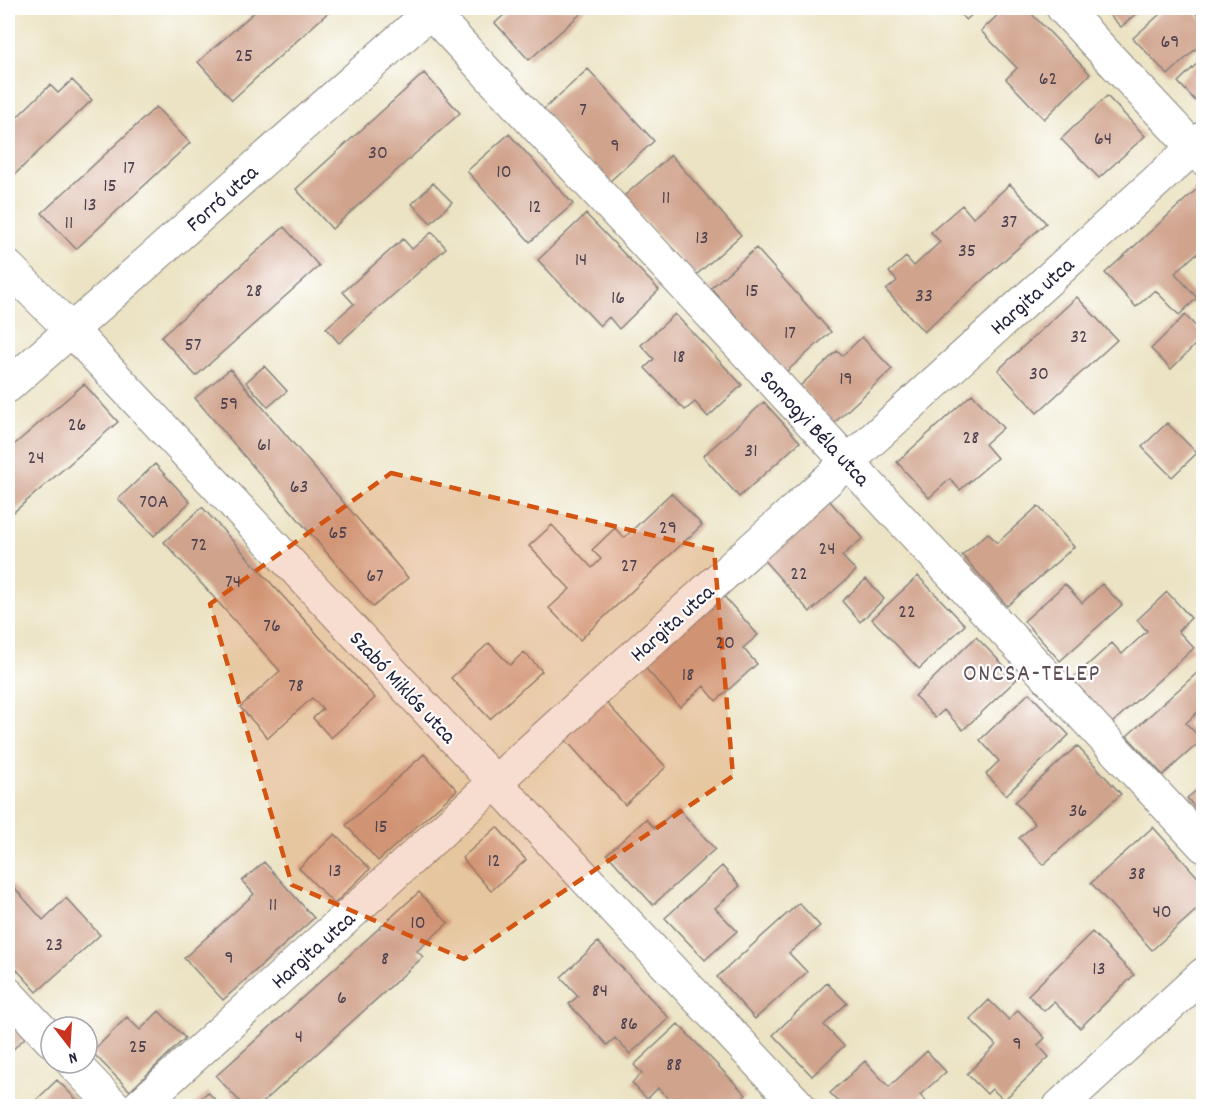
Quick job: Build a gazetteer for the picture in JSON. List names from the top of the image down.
{
  "streets": {
    "street": [
      "Forró utca",
      "Hargita utca",
      "Somogyi Béla utca",
      "Szabó Miklós utca"
    ]
  },
  "crossings": [
    ["Forró utca", "Somogyi Béla utca"],
    ["Forró utca", "Szabó Miklós utca"],
    ["Hargita utca", "Somogyi Béla utca"],
    ["Hargita utca", "Szabó Miklós utca"]
  ],
  "districts": ["ONCSA-TELEP"],
  "house_numbers": [
    "69",
    "25",
    "62",
    "7",
    "64",
    "9",
    "30",
    "17",
    "10",
    "15",
    "11",
    "13",
    "12",
    "37",
    "11",
    "13",
    "35",
    "14",
    "28",
    "15",
    "33",
    "16",
    "17",
    "32",
    "57",
    "18",
    "30",
    "19",
    "59",
    "26",
    "28",
    "61",
    "31",
    "24",
    "63",
    "70A",
    "29",
    "65",
    "72",
    "24",
    "27",
    "22",
    "67",
    "74",
    "22",
    "76",
    "20",
    "18",
    "78",
    "36",
    "15",
    "12",
    "13",
    "38",
    "11",
    "40",
    "10",
    "23",
    "9",
    "8",
    "13",
    "84",
    "6",
    "86",
    "4",
    "9",
    "25",
    "88"
  ],
  "north": "bottom"
}
